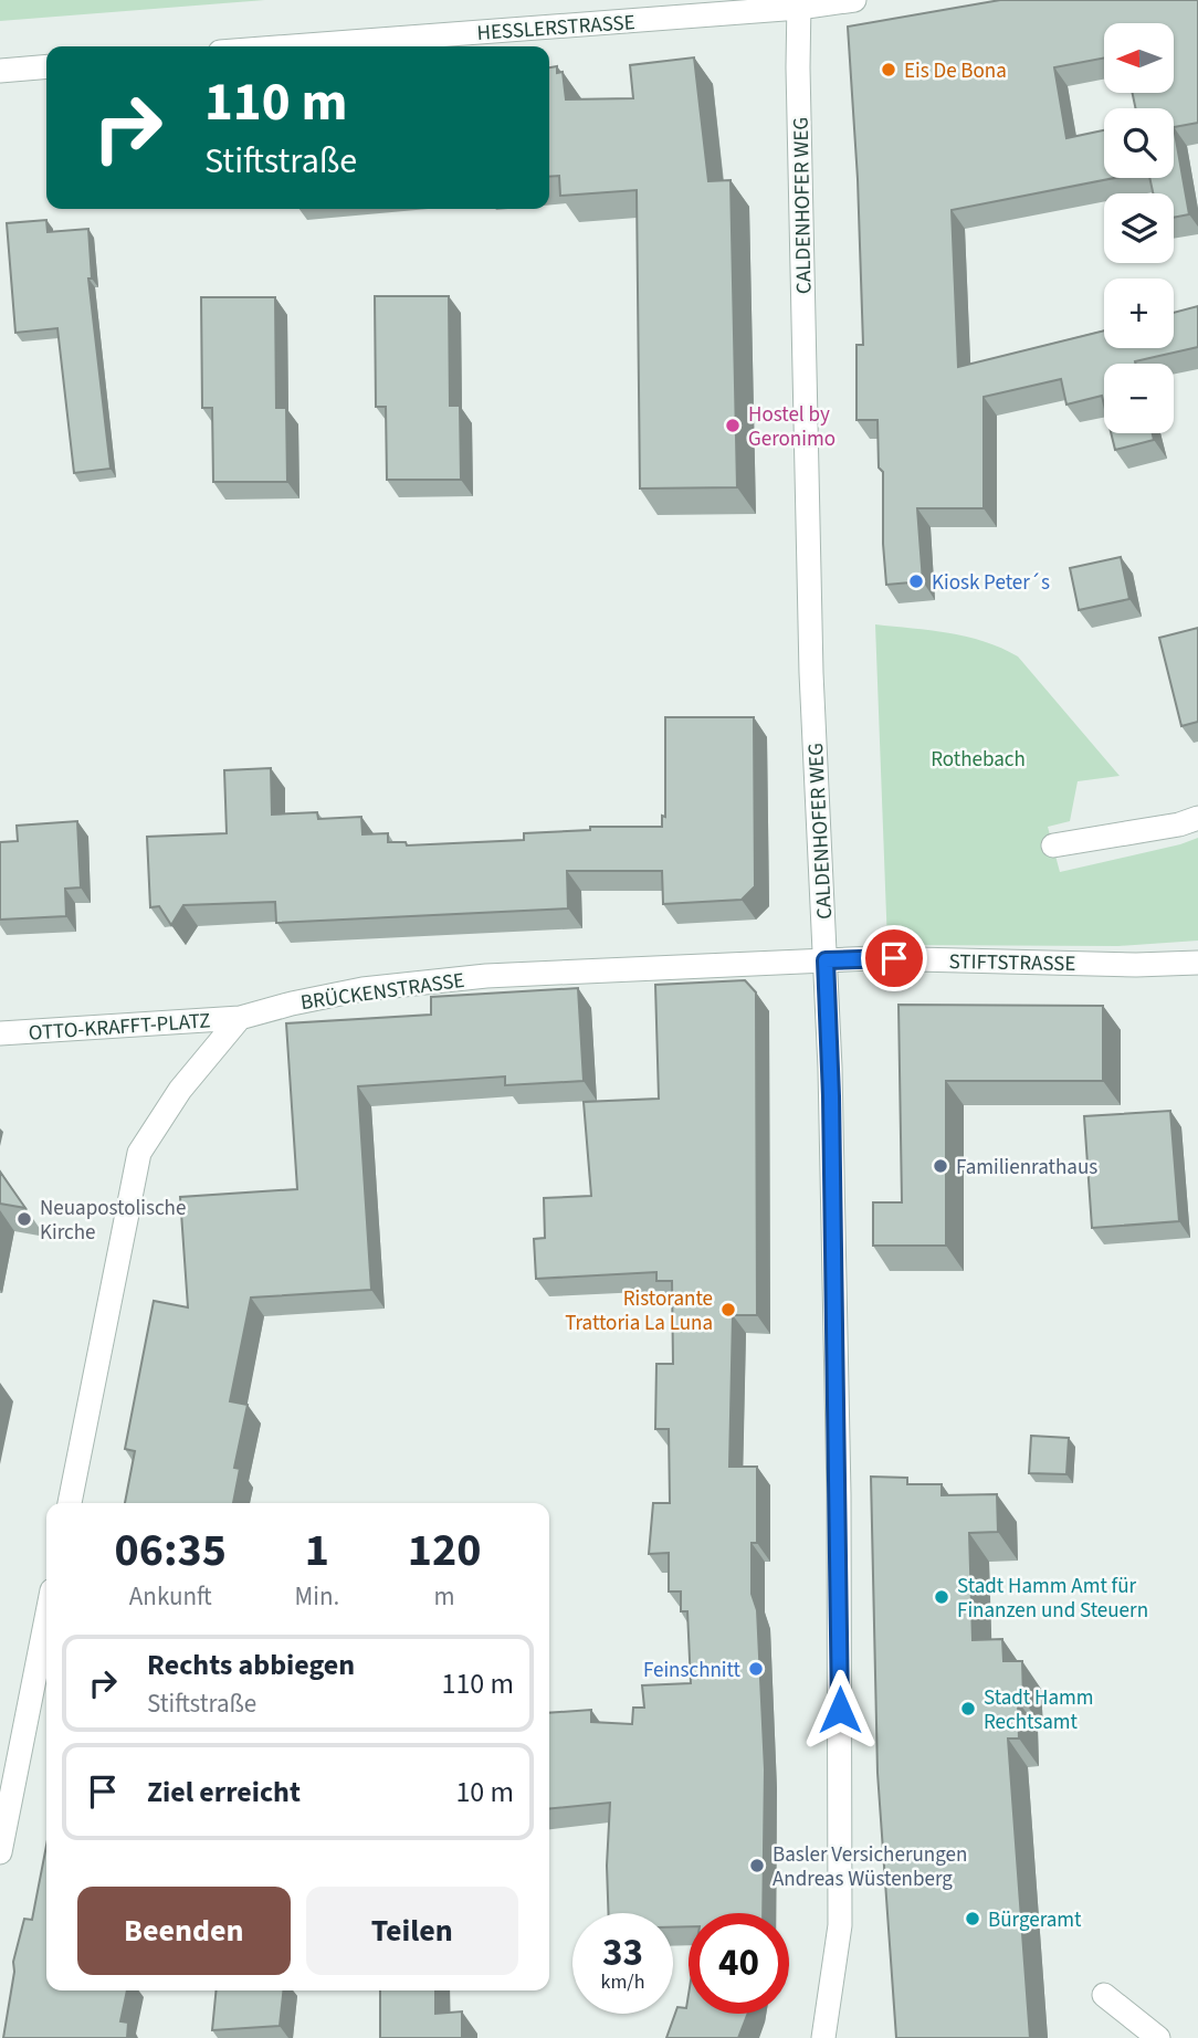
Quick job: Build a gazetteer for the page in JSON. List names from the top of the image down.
{
  "streets": {
    "street": [
      "HESSLERSTRASSE",
      "CALDENHOFER WEG",
      "STIFTSTRASSE",
      "BRÜCKENSTRASSE",
      "OTTO-KRAFFT-PLATZ"
    ]
  },
  "crossings": [
    ["HESSLERSTRASSE", "CALDENHOFER WEG"],
    ["CALDENHOFER WEG", "STIFTSTRASSE"],
    ["CALDENHOFER WEG", "BRÜCKENSTRASSE"],
    ["STIFTSTRASSE", "BRÜCKENSTRASSE"],
    ["BRÜCKENSTRASSE", "OTTO-KRAFFT-PLATZ"]
  ],
  "parks": ["Rothebach"],
  "places": [
    "Eis De Bona",
    "Hostel by Geronimo",
    "Kiosk Peter´s",
    "Familienrathaus",
    "Neuapostolische Kirche",
    "Ristorante Trattoria La Luna",
    "Stadt Hamm Amt für Finanzen und Steuern",
    "Feinschnitt",
    "Stadt Hamm Rechtsamt",
    "Basler Versicherungen Andreas Wüstenberg",
    "Bürgeramt"
  ],
  "north": "left",
  "page": {
    "map_buttons": ["+", "−"],
    "turn": ["110 m", "Stiftstraße"],
    "eta": [
      "06:35",
      "Ankunft",
      "1",
      "Min.",
      "120",
      "m"
    ],
    "list": [
      {
        "name": "Rechts abbiegen",
        "note": "Stiftstraße",
        "value": "110 m"
      },
      {
        "name": "Ziel erreicht",
        "value": "10 m"
      }
    ],
    "buttons": ["Beenden", "Teilen"],
    "speed": "33 km/h",
    "limit": "40"
  }
}
